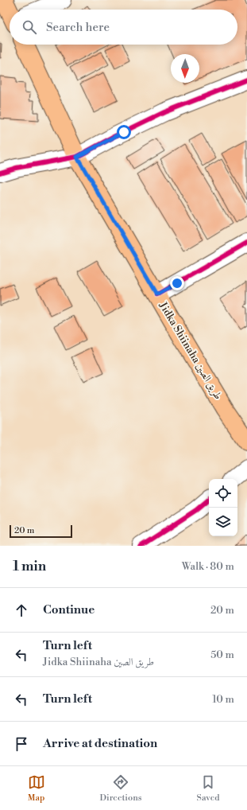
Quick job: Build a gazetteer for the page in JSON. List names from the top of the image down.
{
  "streets": {
    "main road": ["Jidka Shiinaha طريق الصين"]
  },
  "scale_bar": "20 m",
  "north": "bottom",
  "page": {
    "search": "Search here",
    "scale": "20 m",
    "heading": ["1 min", "Walk · 80 m"],
    "list": [
      ["Continue", "20 m"],
      ["Turn left", "Jidka Shiinaha طريق الصين", "50 m"],
      ["Turn left", "10 m"],
      "Arrive at destination"
    ],
    "nav": ["Map", "Directions", "Saved"]
  }
}
